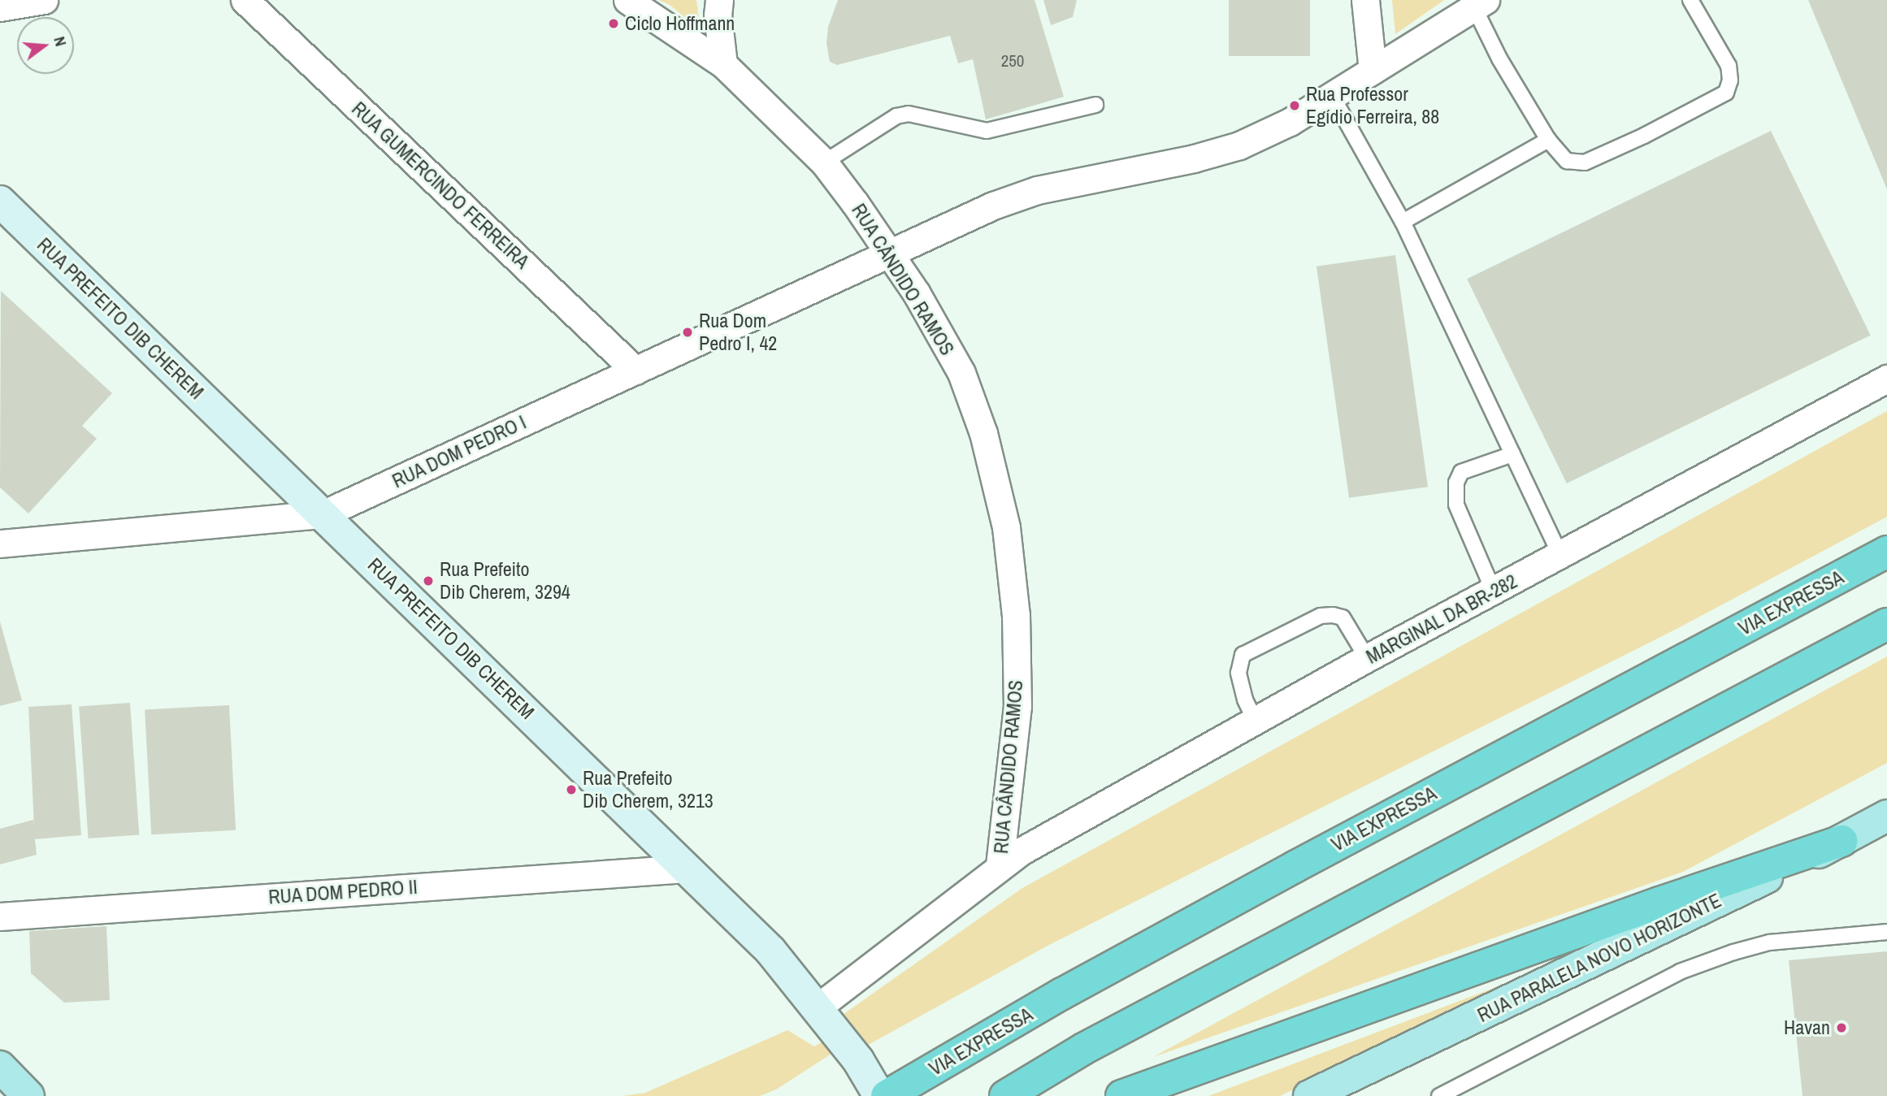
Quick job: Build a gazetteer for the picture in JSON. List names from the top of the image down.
{
  "streets": {
    "highway": ["VIA EXPRESSA"],
    "main road": ["RUA PREFEITO DIB CHEREM", "RUA PARALELA NOVO HORIZONTE"],
    "street": [
      "RUA GUMERCINDO FERREIRA",
      "RUA CÂNDIDO RAMOS",
      "RUA DOM PEDRO I",
      "MARGINAL DA BR-282",
      "RUA DOM PEDRO II"
    ]
  },
  "crossings": [
    ["RUA GUMERCINDO FERREIRA", "RUA DOM PEDRO I"],
    ["RUA CÂNDIDO RAMOS", "RUA PREFEITO DIB CHEREM"],
    ["RUA CÂNDIDO RAMOS", "RUA DOM PEDRO I"],
    ["RUA CÂNDIDO RAMOS", "MARGINAL DA BR-282"],
    ["RUA PREFEITO DIB CHEREM", "RUA DOM PEDRO I"],
    ["RUA PREFEITO DIB CHEREM", "RUA DOM PEDRO II"]
  ],
  "places": [
    "Ciclo Hoffmann",
    "Rua Professor Egídio Ferreira, 88",
    "Rua Dom Pedro I, 42",
    "Rua Prefeito Dib Cherem, 3294",
    "Rua Prefeito Dib Cherem, 3213",
    "Havan"
  ],
  "house_numbers": ["250"],
  "north": "right"
}
